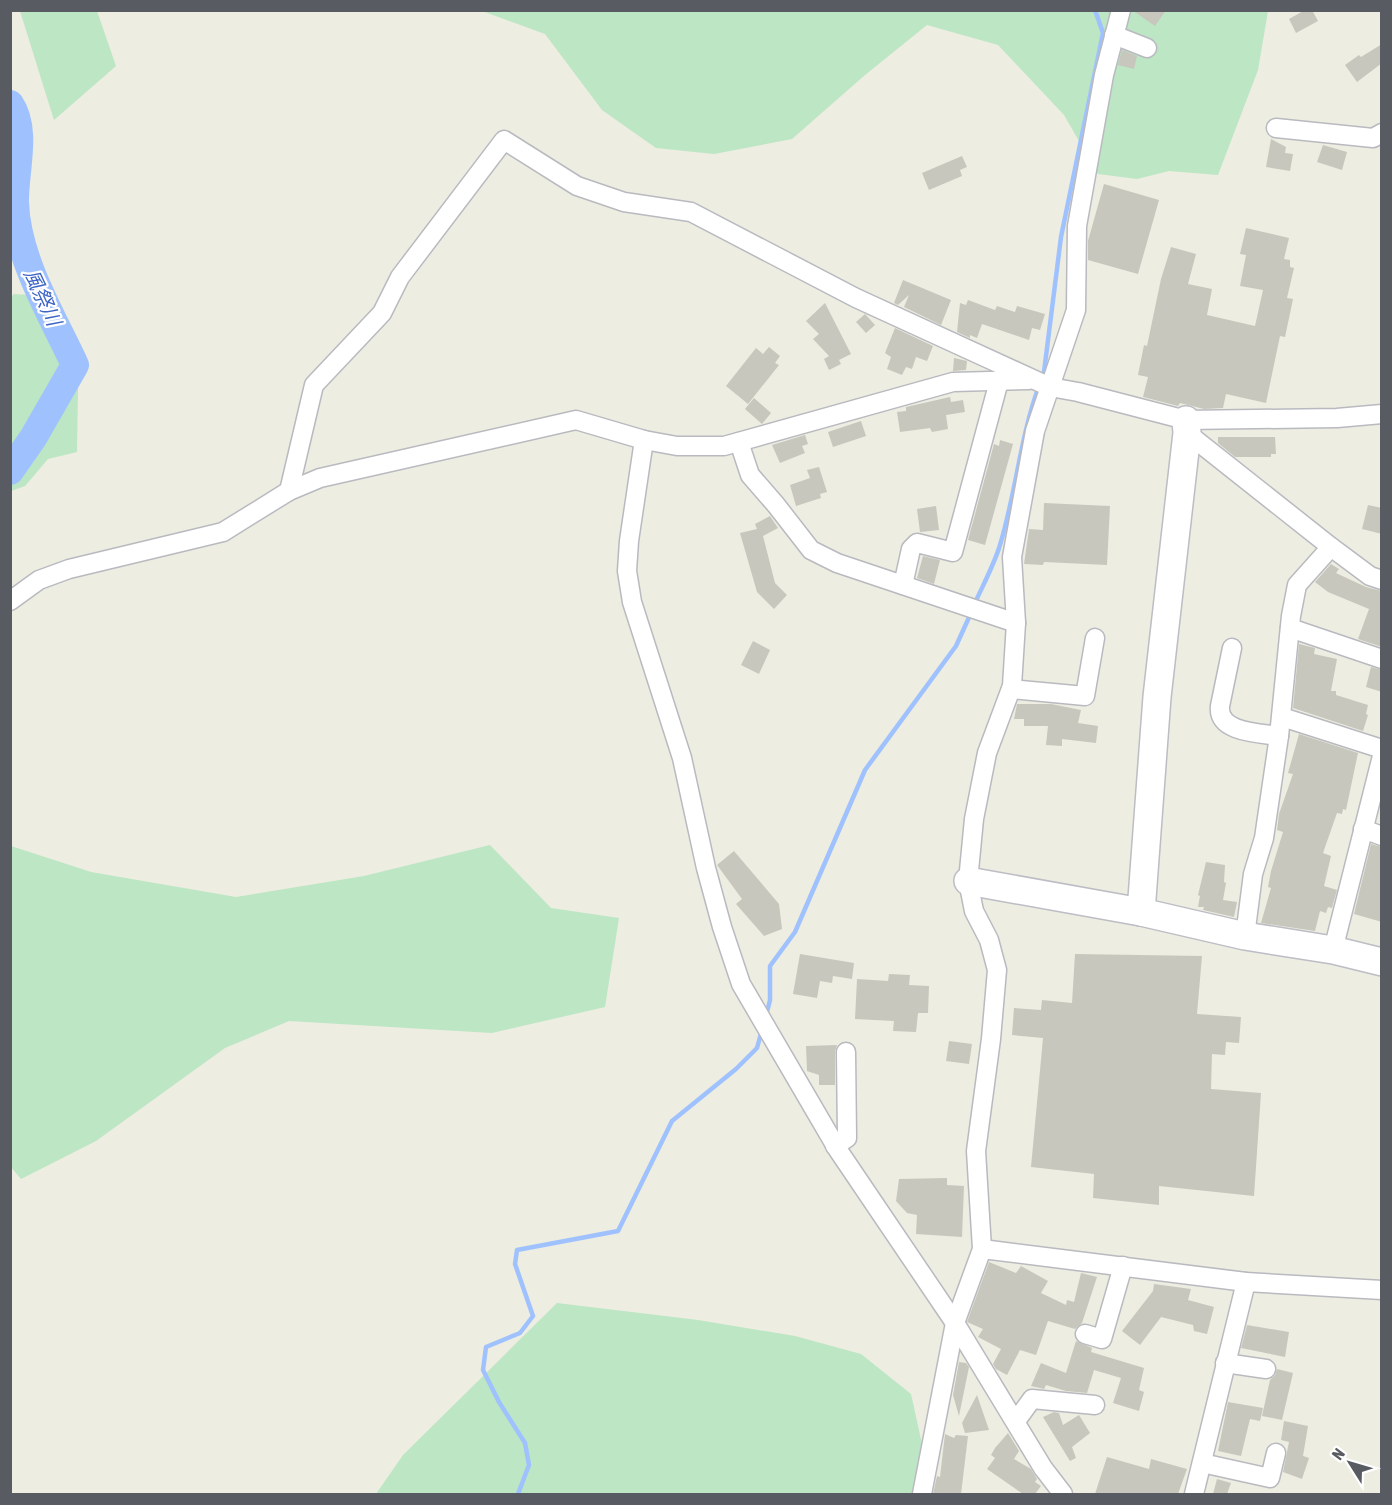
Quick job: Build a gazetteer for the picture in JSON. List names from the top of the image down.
{
  "water": ["風祭川"],
  "north": "top left"
}
